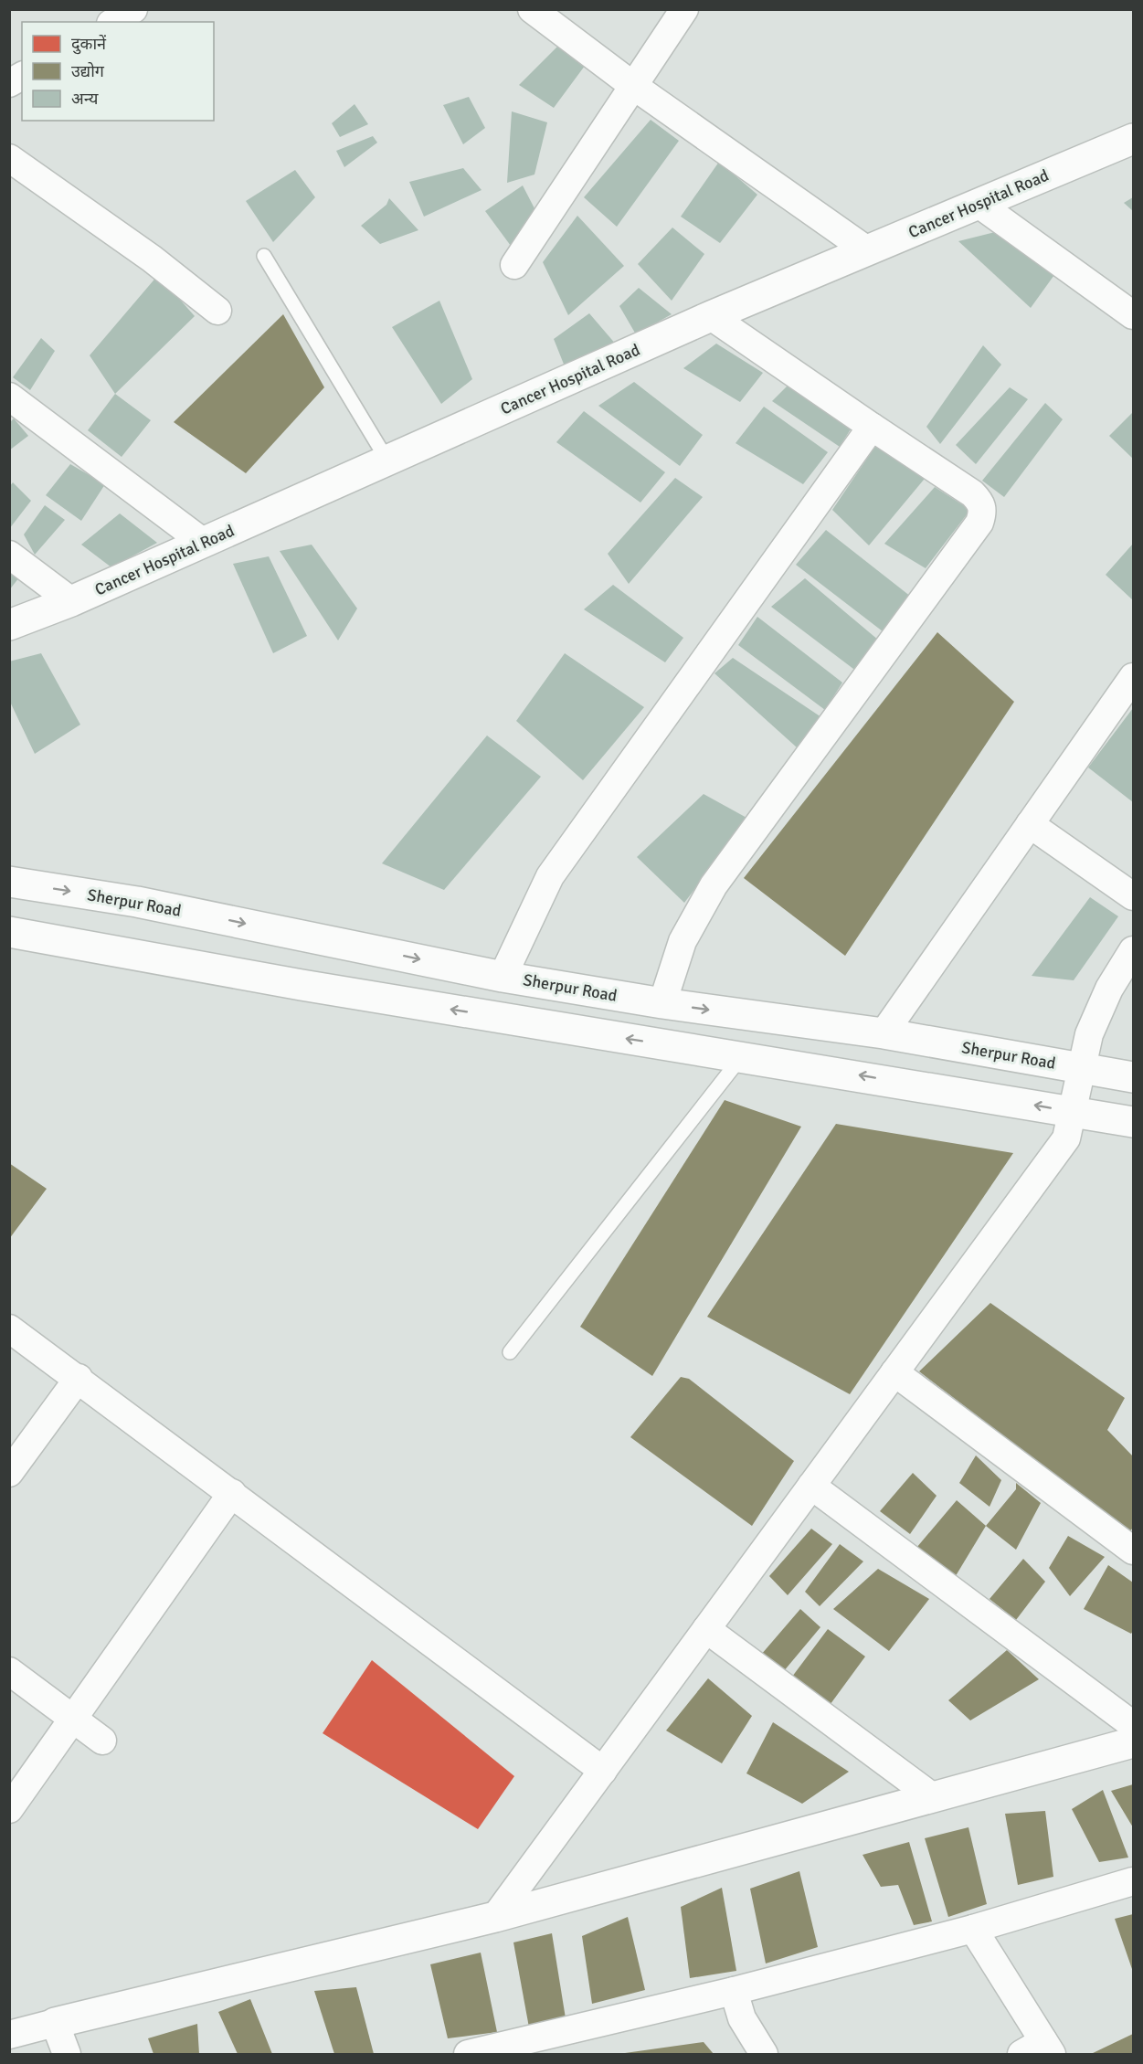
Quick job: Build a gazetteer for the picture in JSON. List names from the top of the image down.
{
  "streets": {
    "street": ["Cancer Hospital Road", "Sherpur Road"]
  },
  "legend": ["दुकानें", "उद्योग", "अन्य"]
}
